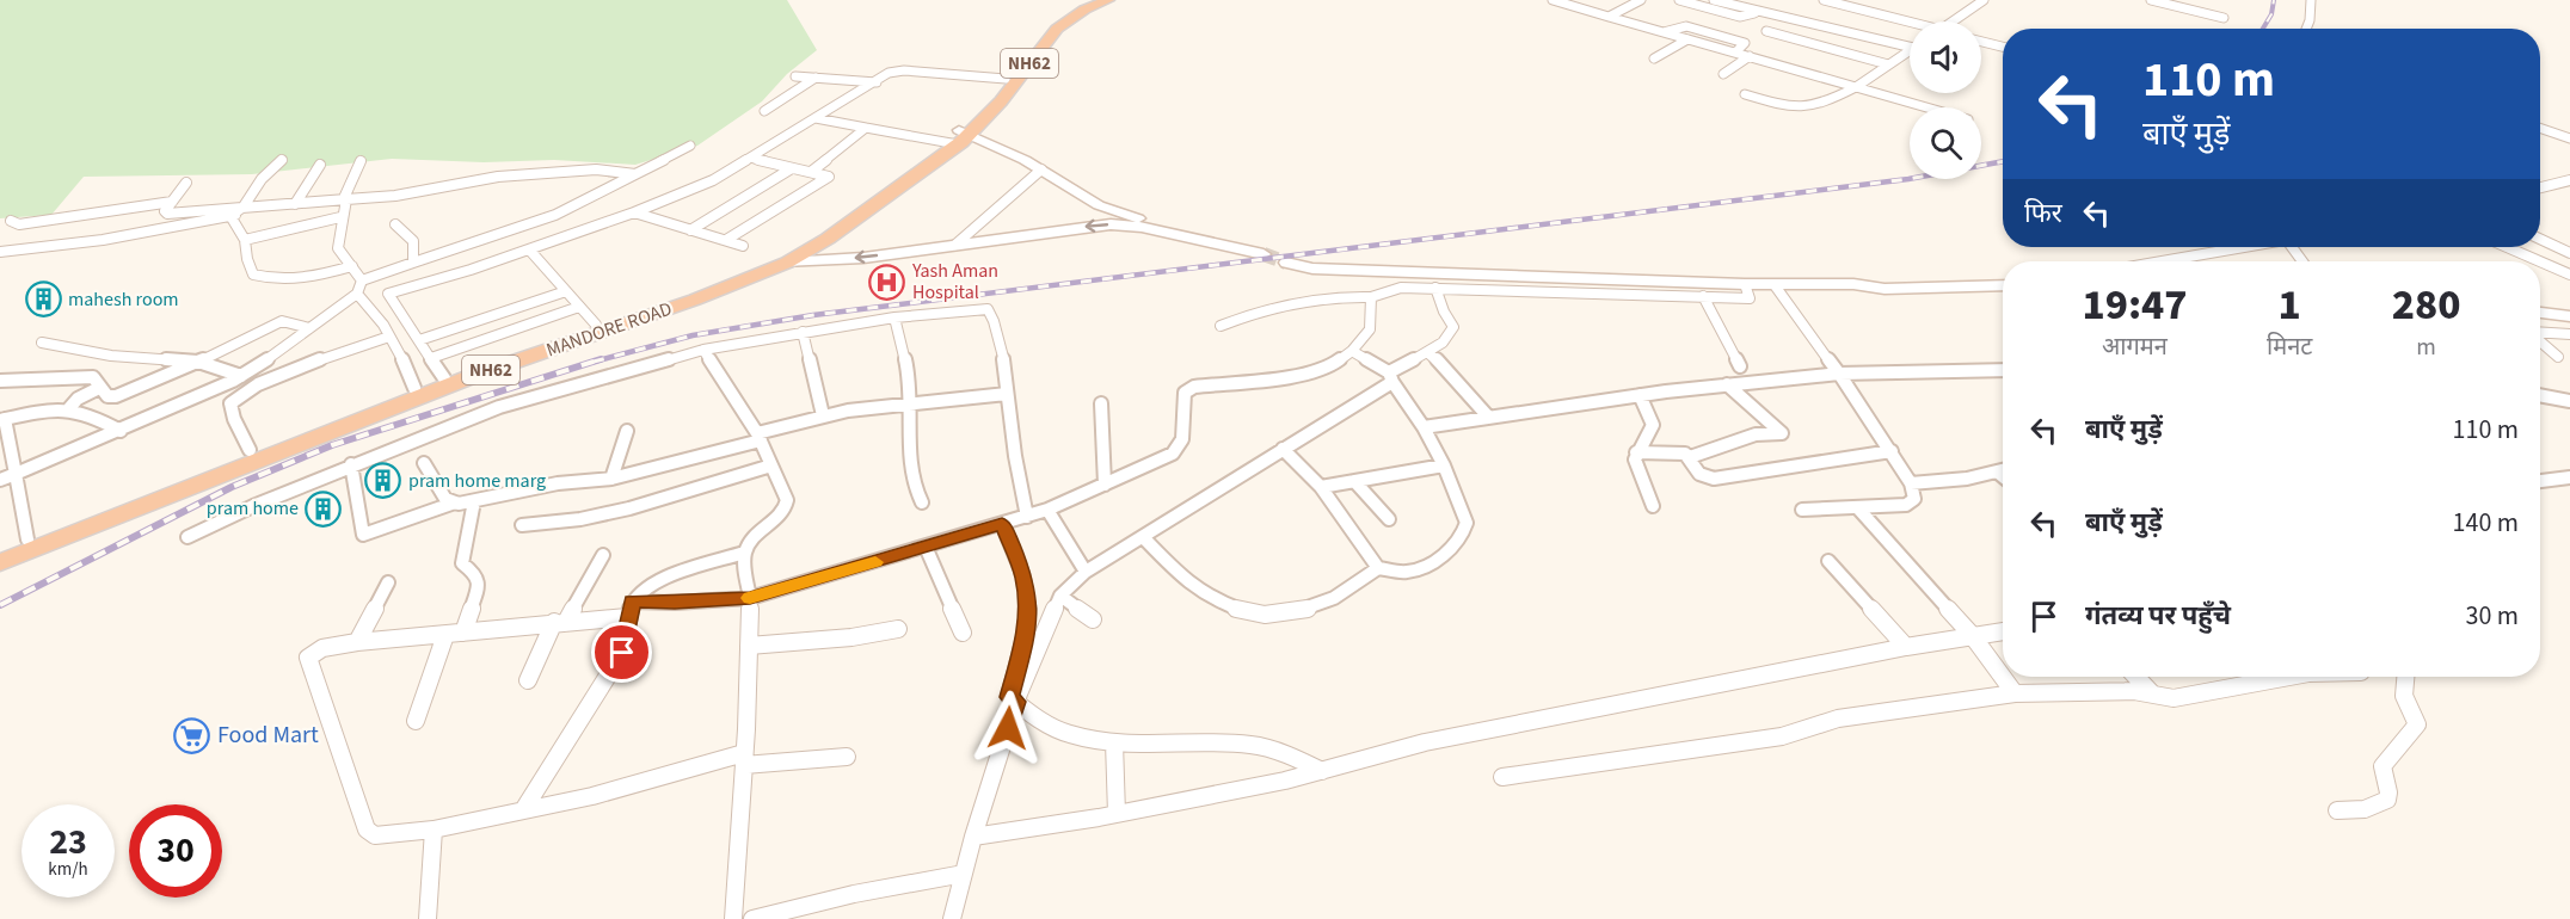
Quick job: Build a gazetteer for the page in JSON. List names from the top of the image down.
{
  "streets": {
    "highway": ["NH62", "MANDORE ROAD"]
  },
  "places": {
    "hospital": ["Yash Aman Hospital"],
    "building": ["mahesh room", "pram home marg", "pram home"],
    "supermarket": ["Food Mart"]
  },
  "page": {
    "turn": ["110 m", "बाएँ मुड़ें"],
    "then": "फिर",
    "eta": [
      "19:47",
      "आगमन",
      "1",
      "मिनट",
      "280",
      "m"
    ],
    "list": [
      {
        "name": "बाएँ मुड़ें",
        "value": "110 m"
      },
      {
        "name": "बाएँ मुड़ें",
        "value": "140 m"
      },
      {
        "name": "गंतव्य पर पहुँचे",
        "value": "30 m"
      }
    ],
    "speed": "23 km/h",
    "limit": "30"
  }
}
